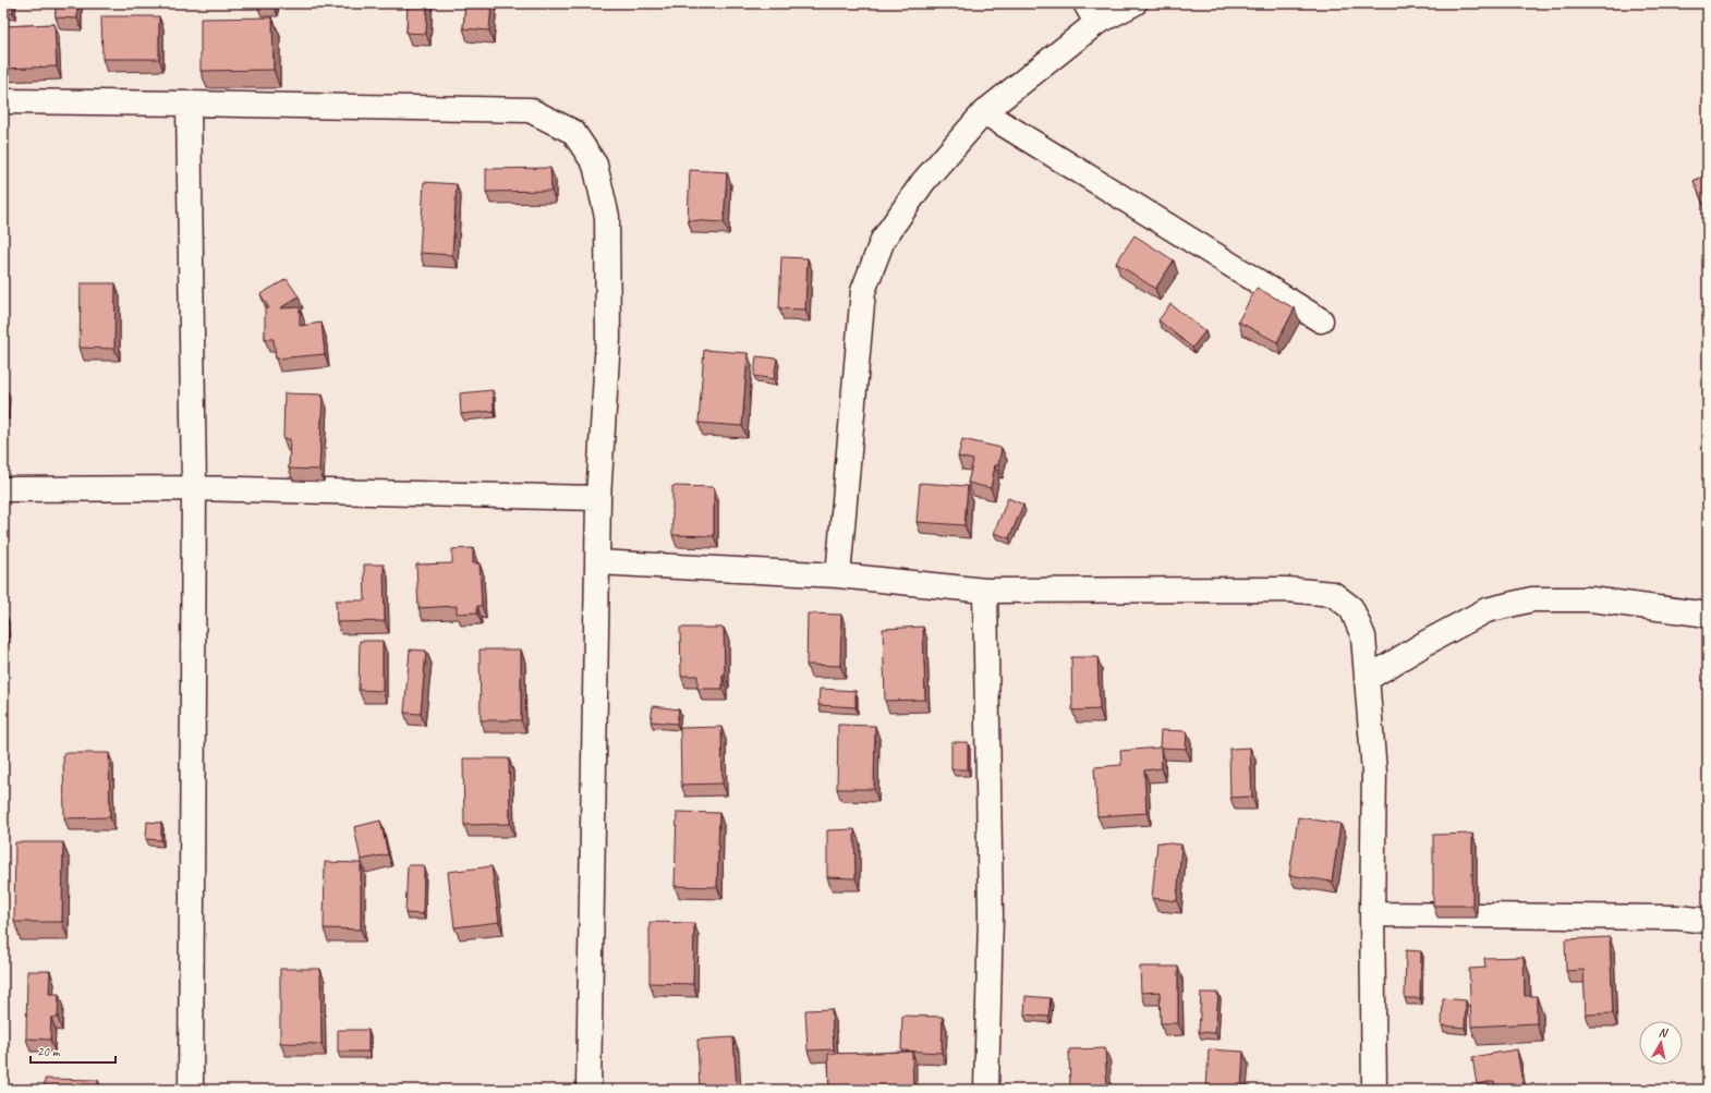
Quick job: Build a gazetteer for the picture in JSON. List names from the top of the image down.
{
  "scale_bar": "20 m",
  "north": "top"
}
